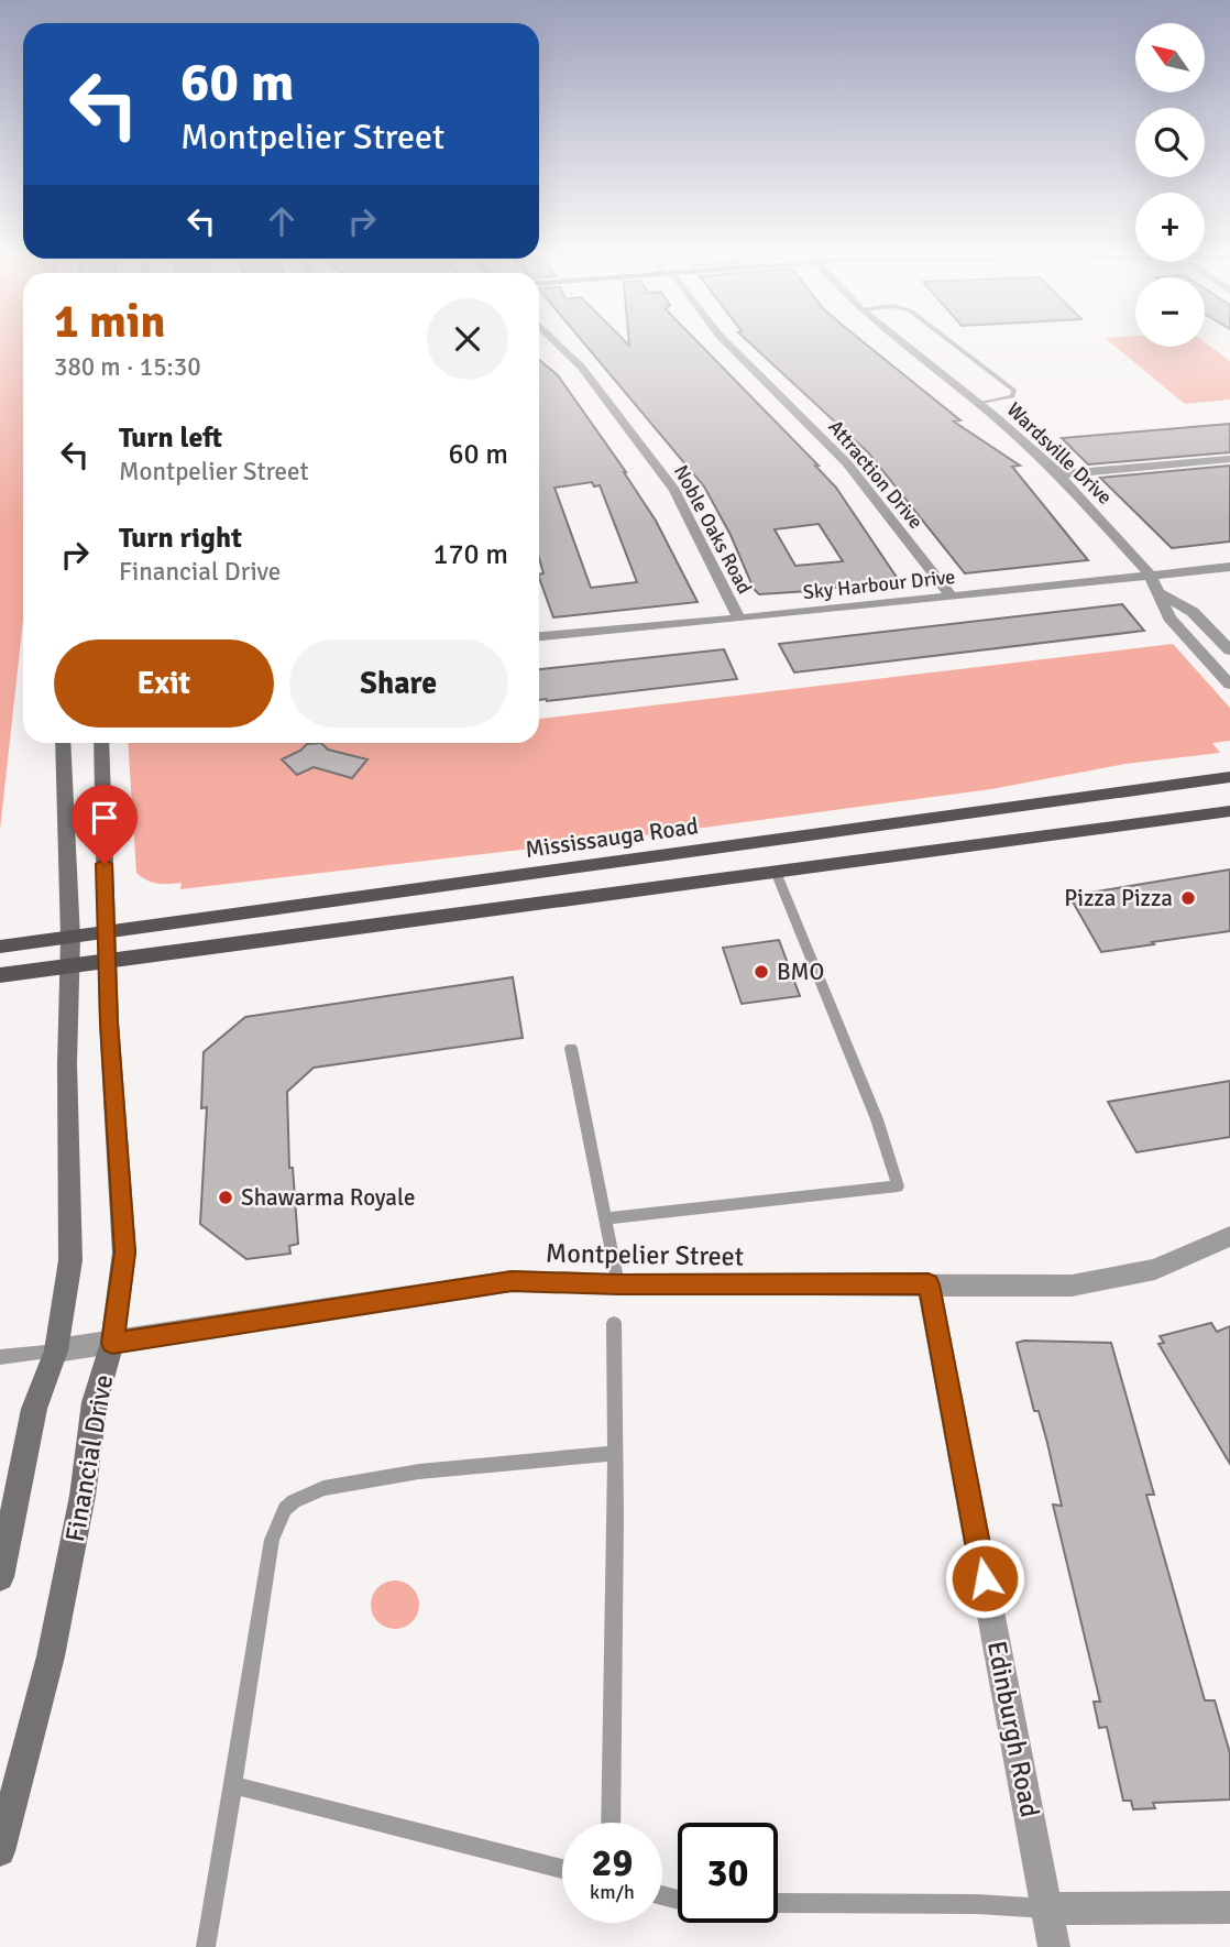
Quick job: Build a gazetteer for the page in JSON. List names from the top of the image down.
{
  "streets": {
    "main road": ["Mississauga Road"],
    "street": [
      "Wardsville Drive",
      "Attraction Drive",
      "Noble Oaks Road",
      "Sky Harbour Drive",
      "Montpelier Street",
      "Financial Drive",
      "Edinburgh Road"
    ]
  },
  "crossings": [
    ["Wardsville Drive", "Sky Harbour Drive"],
    ["Attraction Drive", "Sky Harbour Drive"],
    ["Noble Oaks Road", "Sky Harbour Drive"],
    ["Mississauga Road", "Financial Drive"],
    ["Montpelier Street", "Financial Drive"],
    ["Montpelier Street", "Edinburgh Road"]
  ],
  "places": ["Pizza Pizza", "BMO", "Shawarma Royale"],
  "north": "top left",
  "page": {
    "map_buttons": ["+", "−"],
    "turn": ["60 m", "Montpelier Street"],
    "heading": ["1 min", "380 m · 15:30"],
    "list": [
      {
        "name": "Turn left",
        "note": "Montpelier Street",
        "value": "60 m"
      },
      {
        "name": "Turn right",
        "note": "Financial Drive",
        "value": "170 m"
      }
    ],
    "buttons": ["Exit", "Share"],
    "speed": "29 km/h",
    "limit": "30"
  }
}
